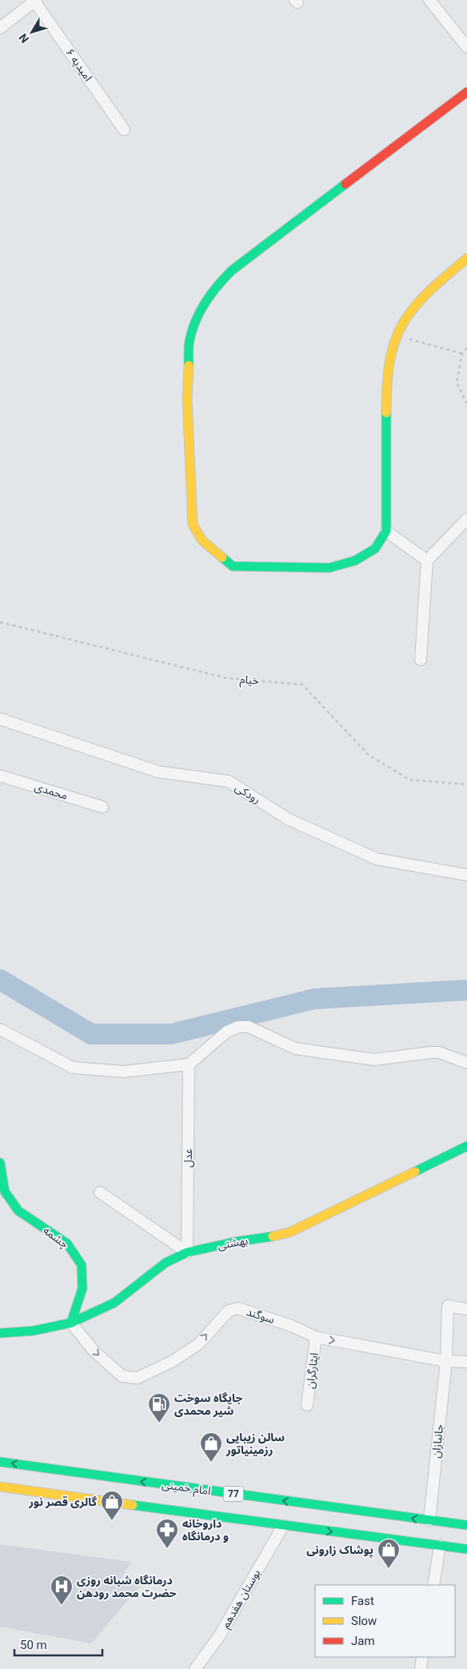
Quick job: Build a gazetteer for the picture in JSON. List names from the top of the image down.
{
  "streets": {
    "main road": [
      "چشمه",
      "بهشتی",
      "امام خمینی",
      "77"
    ],
    "street": [
      "امیدیه ۶",
      "محمدی",
      "رودکی",
      "عدل",
      "سوگند",
      "ایثارگران",
      "جانبازان",
      "بوستان هفدهم"
    ],
    "path": ["خیام"]
  },
  "crossings": [
    ["عدل", "بهشتی"],
    ["چشمه", "بهشتی"],
    ["چشمه", "سوگند"],
    ["بهشتی", "سوگند"],
    ["سوگند", "ایثارگران"],
    ["سوگند", "جانبازان"],
    ["جانبازان", "امام خمینی"],
    ["77", "بوستان هفدهم"]
  ],
  "one_way": ["سوگند"],
  "places": {
    "fuel station": ["جایگاه سوخت شیر محمدی"],
    "shop": ["سالن زیبایی رزمینیاتور", "گالری قصر نور", "پوشاک زارونی"],
    "pharmacy": ["داروخانه و درمانگاه"],
    "hospital": ["درمانگاه شبانه روزی حضرت محمد رودهن"]
  },
  "legend": ["Fast", "Slow", "Jam"],
  "scale_bar": "50 m",
  "north": "bottom left"
}
